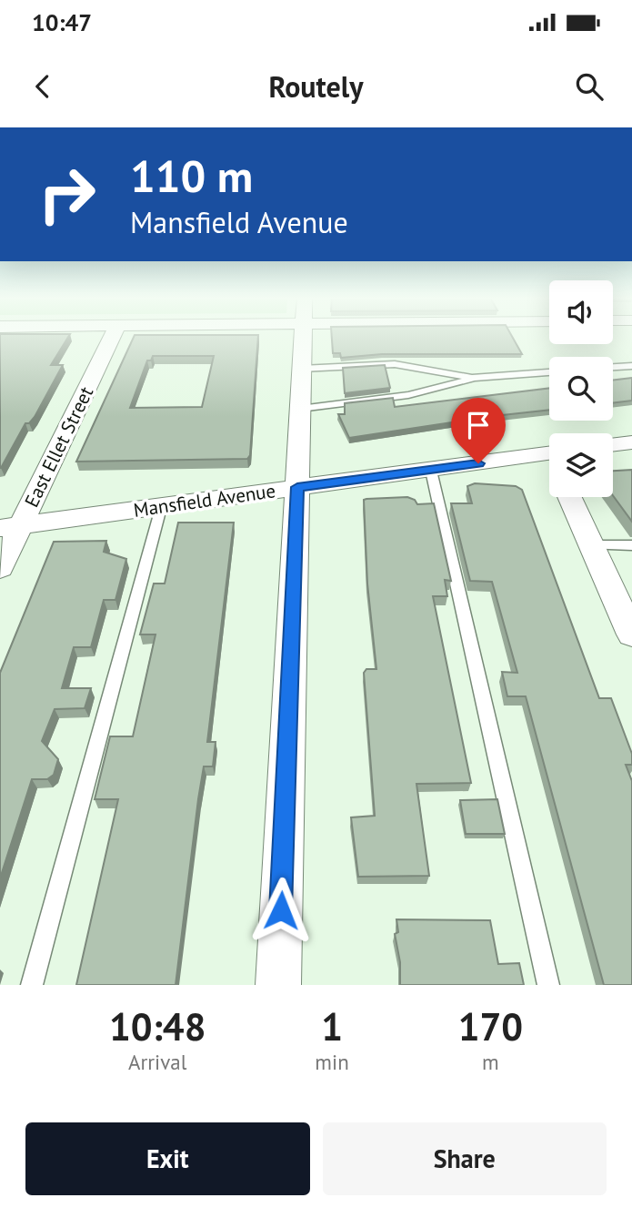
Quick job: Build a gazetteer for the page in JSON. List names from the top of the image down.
{
  "streets": {
    "street": ["East Ellet Street", "Mansfield Avenue"]
  },
  "crossings": [
    ["East Ellet Street", "Mansfield Avenue"]
  ],
  "page": {
    "status": "10:47",
    "header": "Routely",
    "turn": ["110 m", "Mansfield Avenue"],
    "eta": [
      "10:48",
      "Arrival",
      "1",
      "min",
      "170",
      "m"
    ],
    "buttons": ["Exit", "Share"]
  }
}
